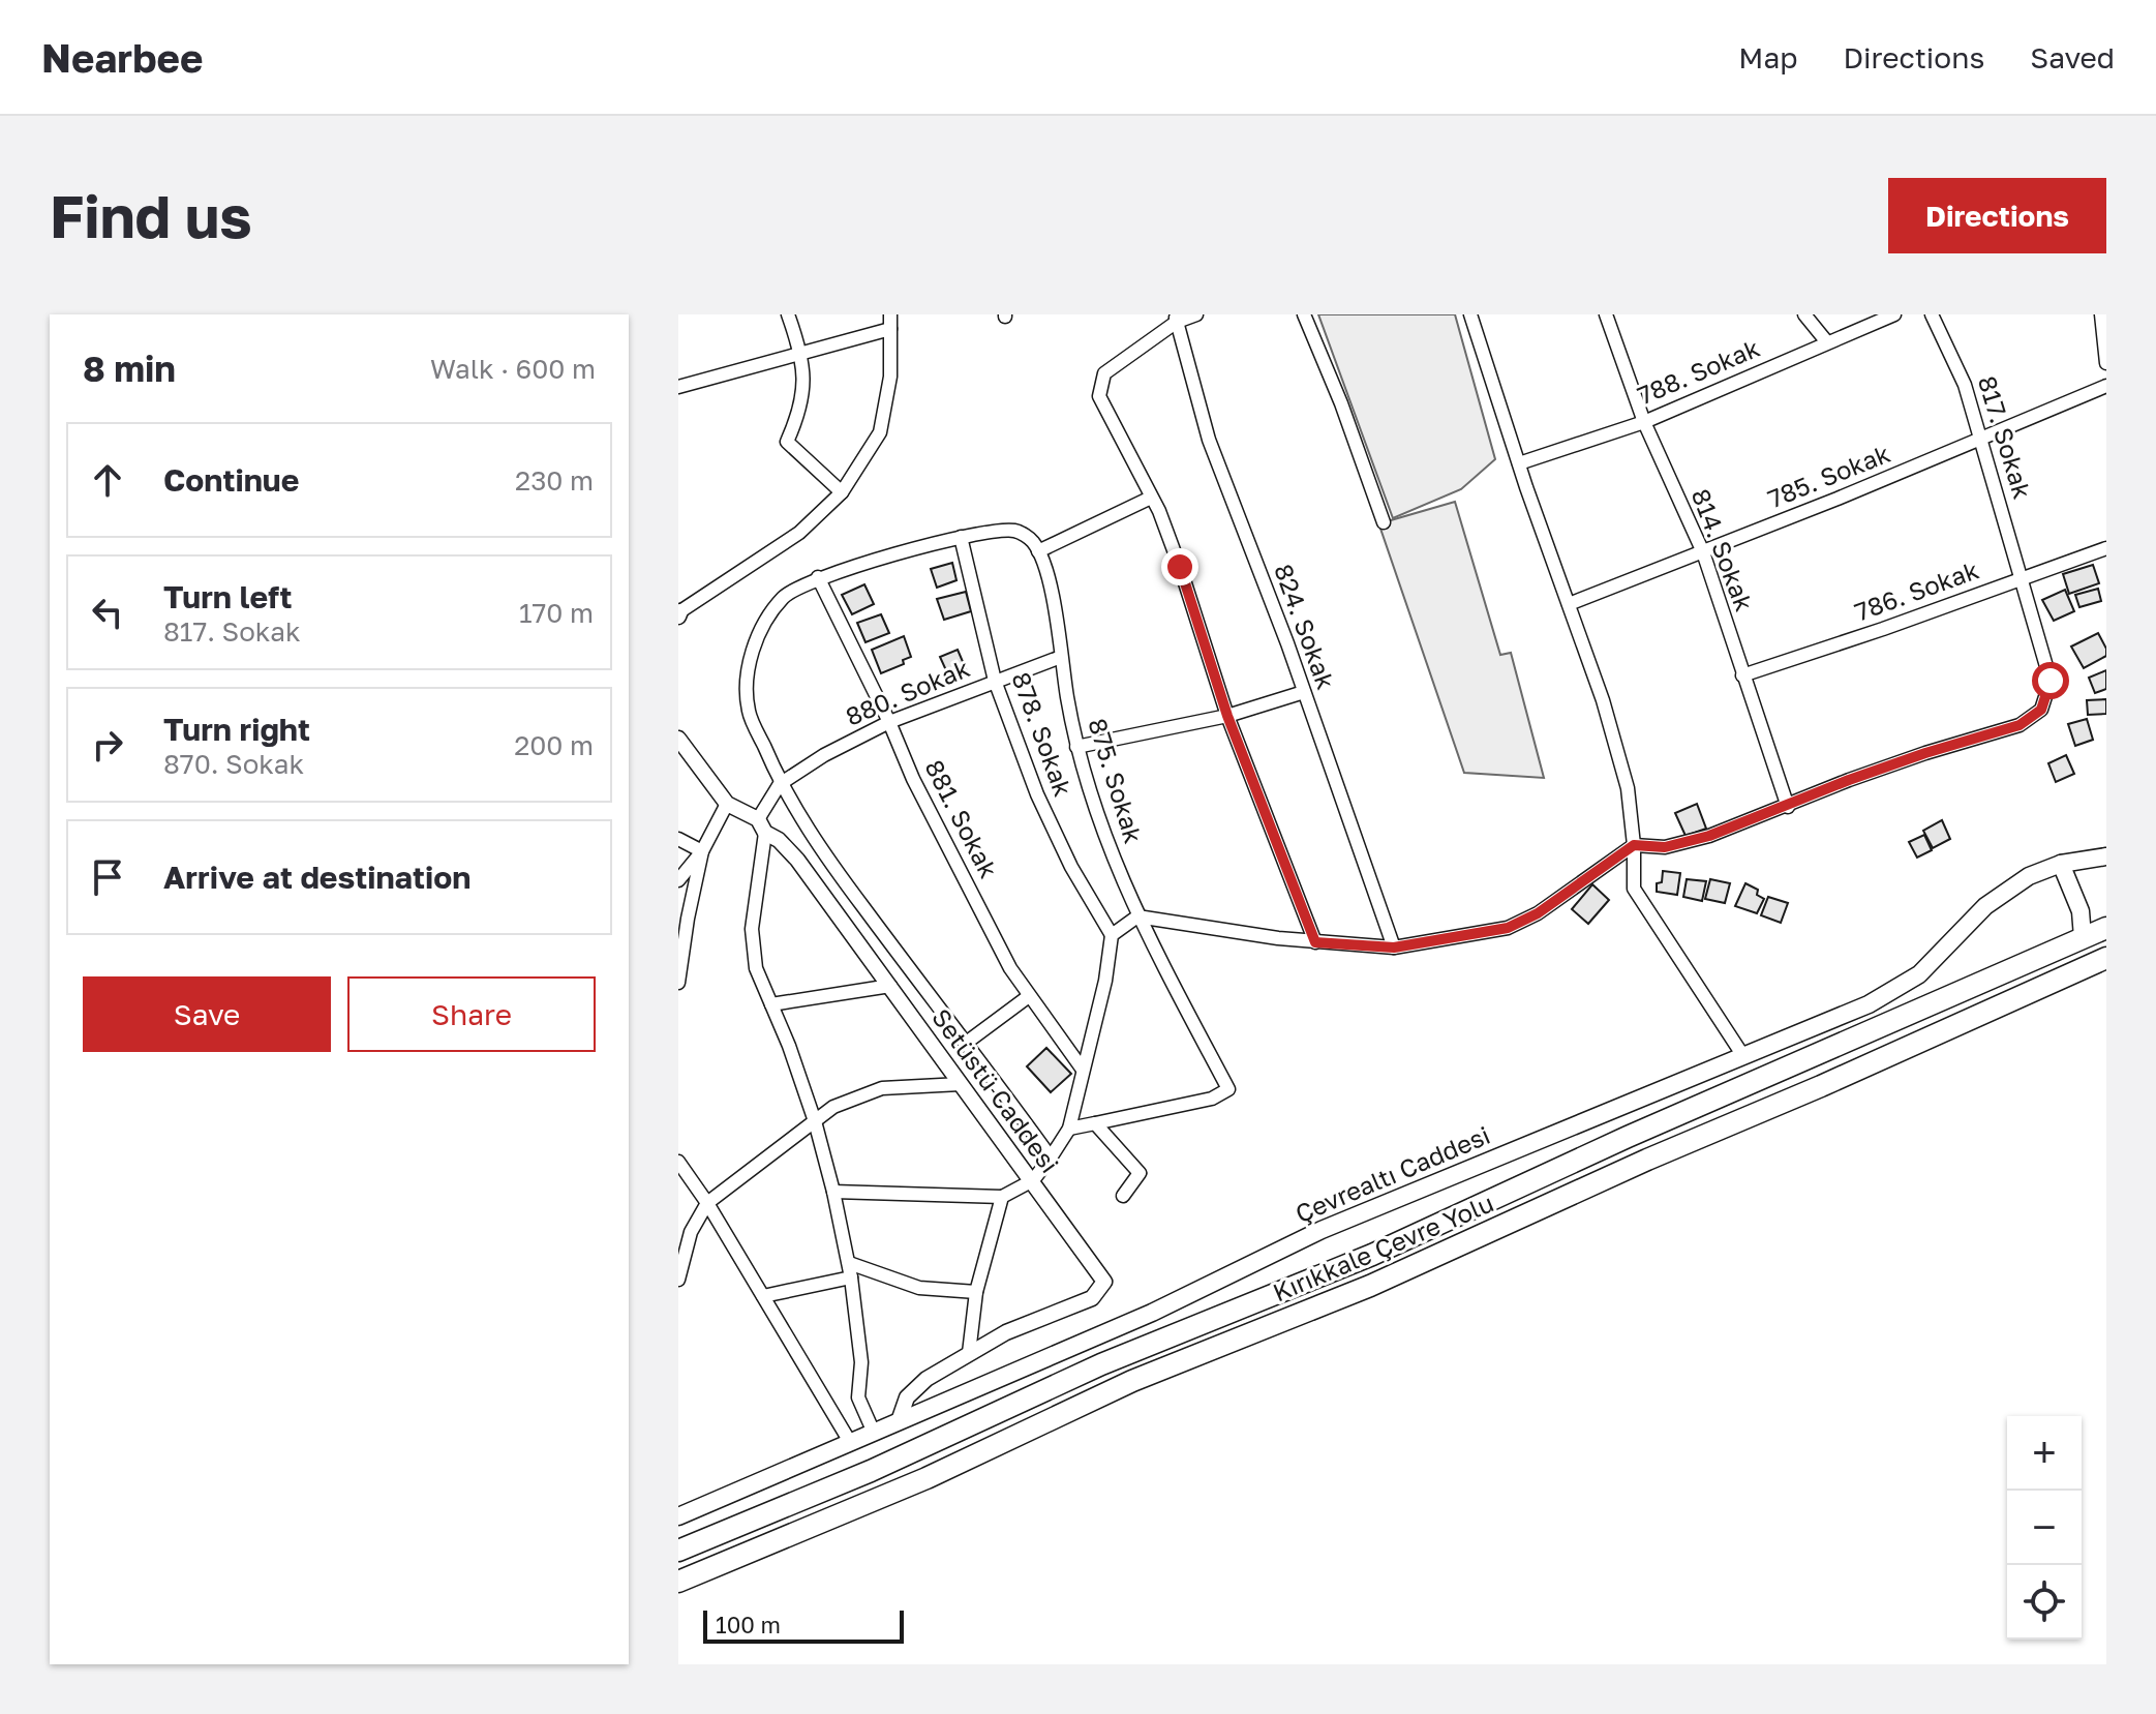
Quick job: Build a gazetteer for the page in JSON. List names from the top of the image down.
{
  "streets": {
    "highway": ["Kırıkkale Çevre Yolu"],
    "main road": ["Çevrealtı Caddesi"],
    "street": [
      "788. Sokak",
      "817. Sokak",
      "785. Sokak",
      "814. Sokak",
      "786. Sokak",
      "824. Sokak",
      "880. Sokak",
      "878. Sokak",
      "875. Sokak",
      "881. Sokak",
      "Setüstü Caddesi"
    ]
  },
  "crossings": [
    ["788. Sokak", "814. Sokak"],
    ["817. Sokak", "785. Sokak"],
    ["817. Sokak", "814. Sokak"],
    ["817. Sokak", "786. Sokak"],
    ["785. Sokak", "814. Sokak"],
    ["814. Sokak", "786. Sokak"],
    ["880. Sokak", "878. Sokak"],
    ["880. Sokak", "875. Sokak"],
    ["880. Sokak", "881. Sokak"],
    ["Setüstü Caddesi", "Çevrealtı Caddesi"]
  ],
  "scale_bar": "100 m",
  "page": {
    "header": "Nearbee",
    "nav": ["Map", "Directions", "Saved"],
    "buttons": [
      "Directions",
      ["Save", "Share"]
    ],
    "title": "Find us",
    "heading": ["8 min", "Walk · 600 m"],
    "list": [
      ["Continue", "230 m"],
      ["Turn left", "817. Sokak", "170 m"],
      ["Turn right", "870. Sokak", "200 m"],
      "Arrive at destination"
    ],
    "map_buttons": ["+", "−"],
    "scale": "100 m"
  }
}
